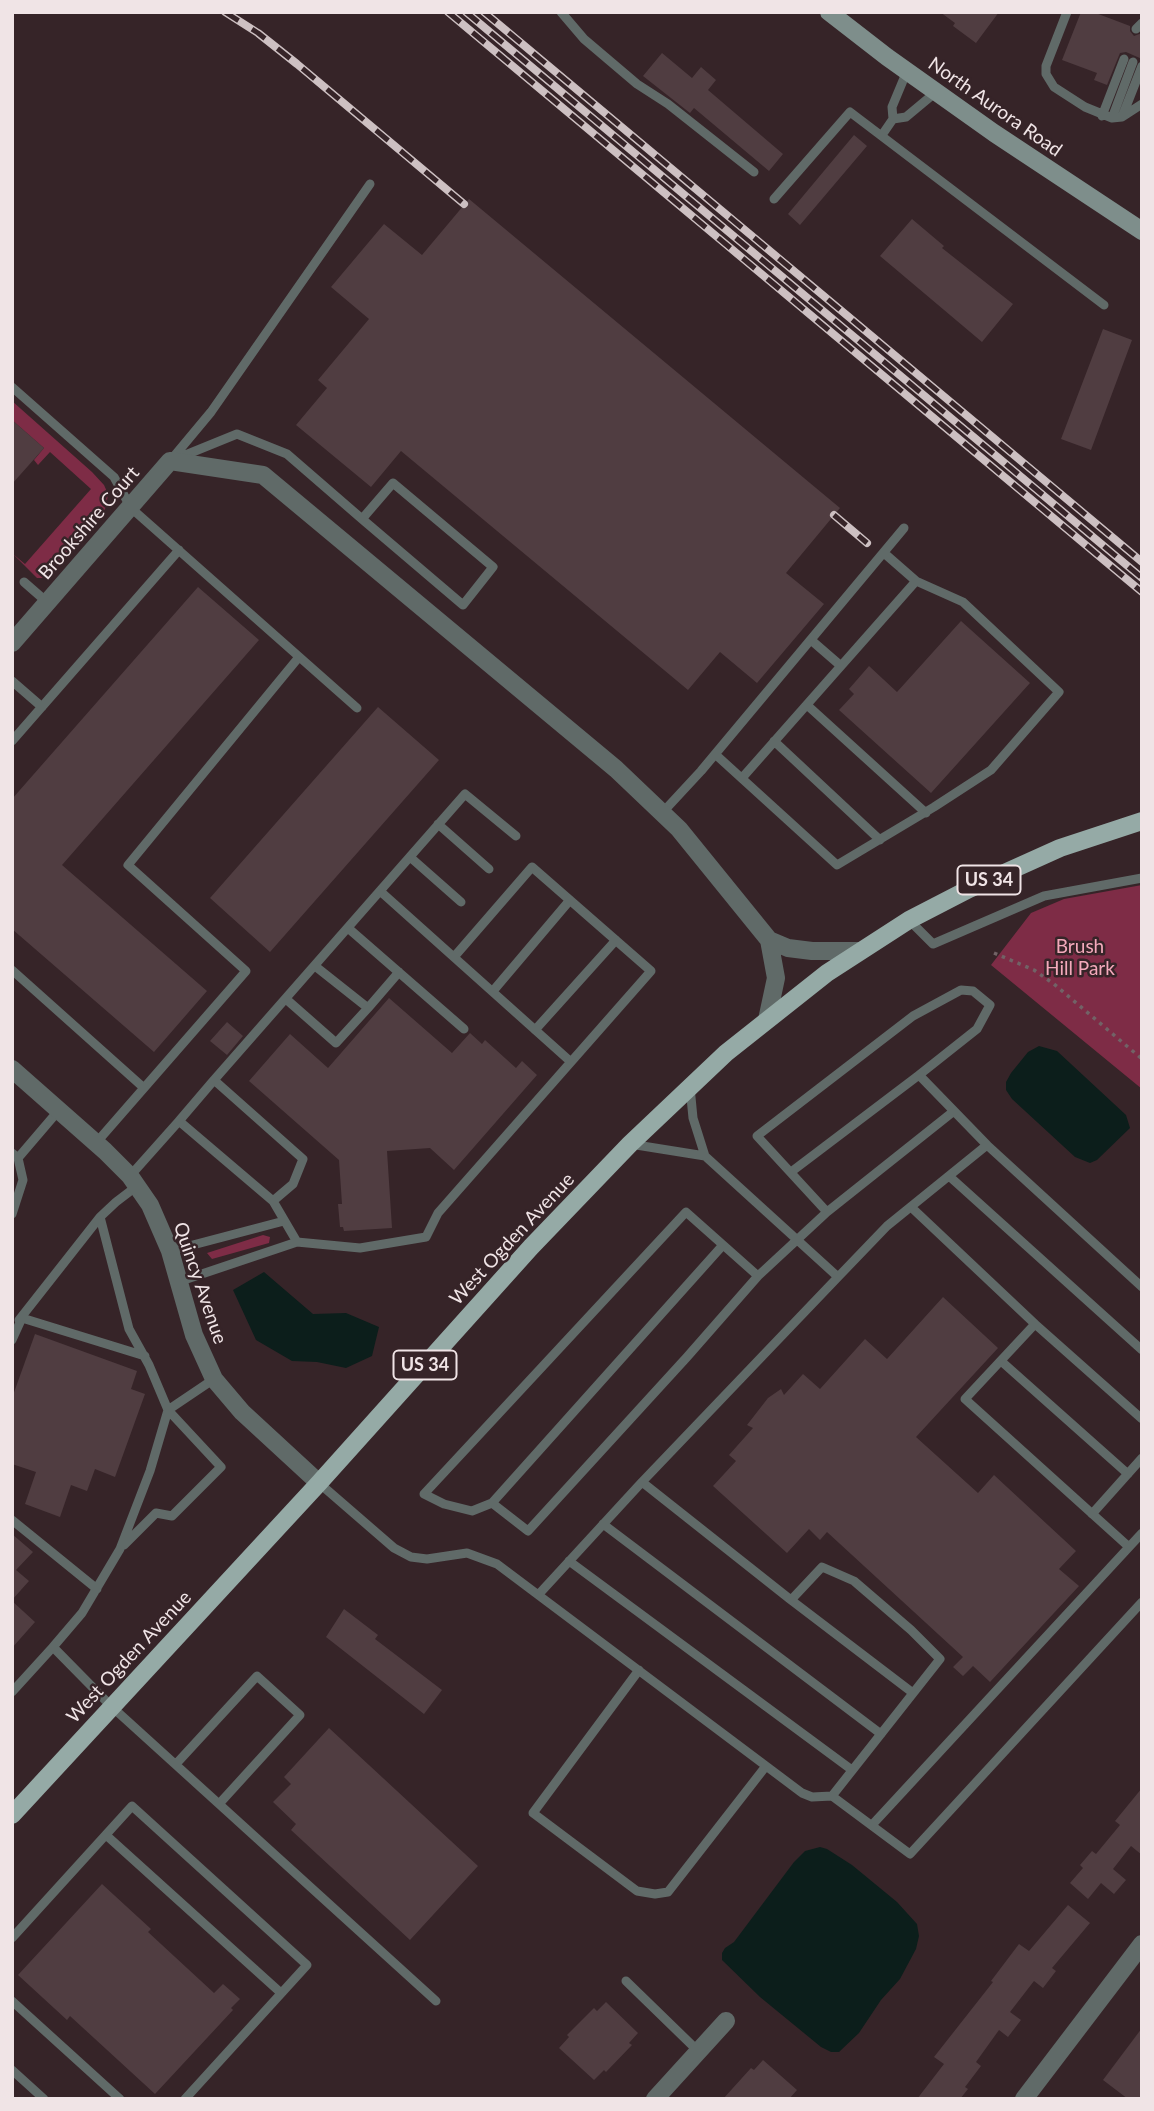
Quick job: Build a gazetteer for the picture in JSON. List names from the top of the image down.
{
  "streets": {
    "main road": ["North Aurora Road", "US 34", "West Ogden Avenue"],
    "street": ["Brookshire Court", "Quincy Avenue"]
  },
  "crossings": [
    ["West Ogden Avenue", "Quincy Avenue"]
  ],
  "parks": ["Brush Hill Park"]
}
